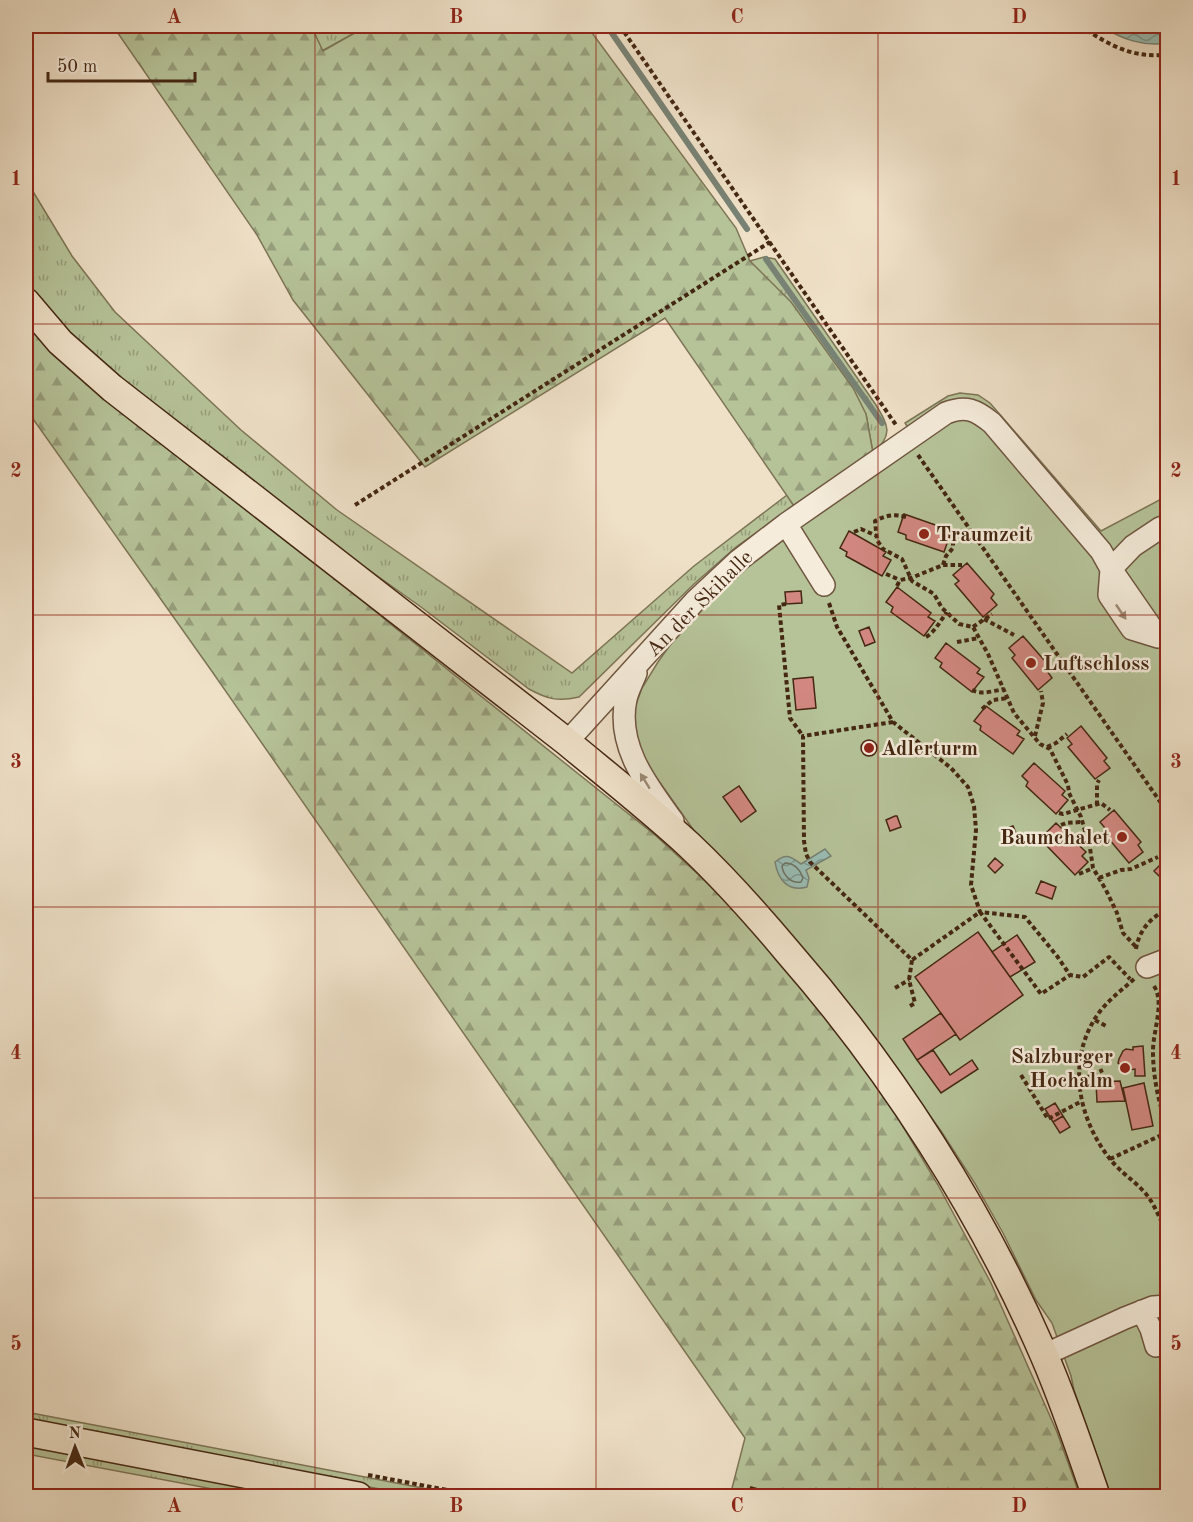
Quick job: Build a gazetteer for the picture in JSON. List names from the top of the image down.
{
  "streets": {
    "street": ["An der Skihalle"]
  },
  "places": [
    "Traumzeit",
    "Luftschloss",
    "Adlerturm",
    "Baumchalet",
    "Salzburger Hochalm"
  ],
  "scale_bar": "50 m",
  "north": "top",
  "grid": {
    "columns": [
      "A",
      "B",
      "C",
      "D"
    ],
    "rows": [
      "1",
      "2",
      "3",
      "4",
      "5"
    ]
  }
}
